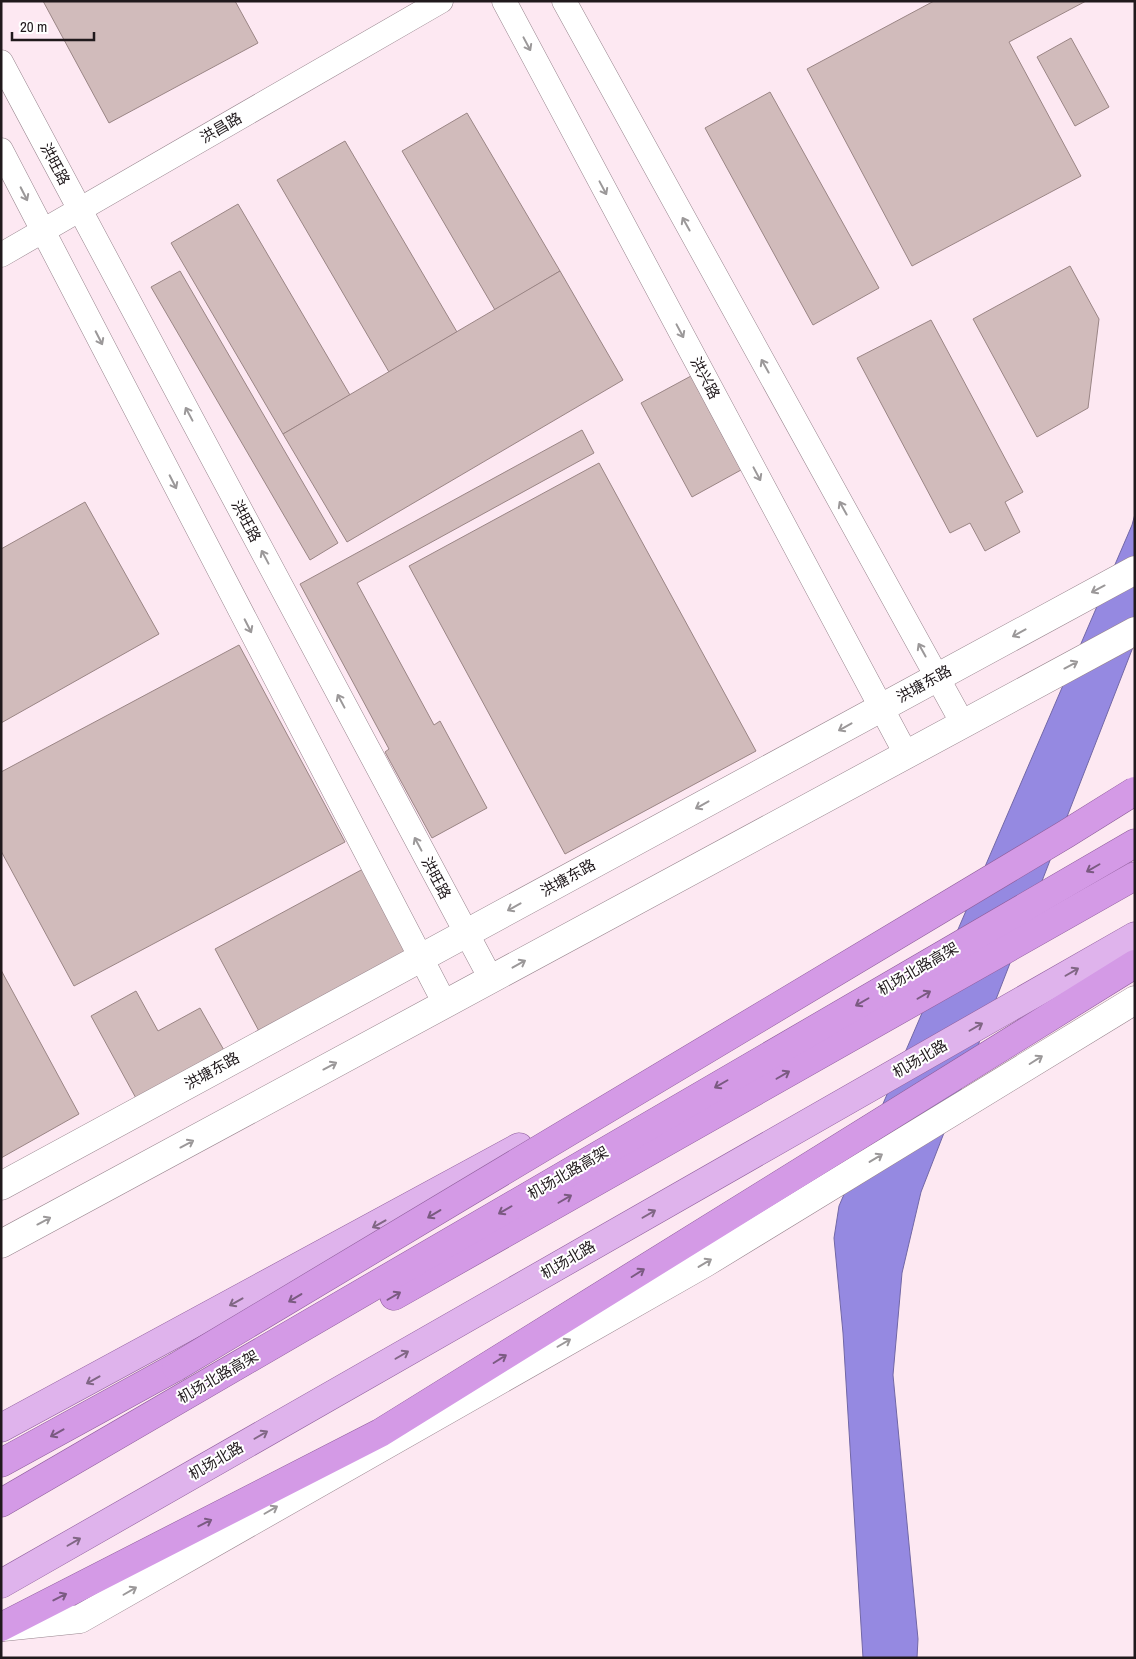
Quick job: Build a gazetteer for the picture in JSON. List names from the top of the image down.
{
  "streets": {
    "highway": ["机场北路高架"],
    "main road": ["洪塘东路", "机场北路"],
    "street": ["洪昌路", "洪旺路", "洪兴路"]
  },
  "crossings": [
    ["洪昌路", "洪旺路"],
    ["洪旺路", "洪塘东路"],
    ["洪兴路", "洪塘东路"]
  ],
  "scale_bar": "20 m"
}
